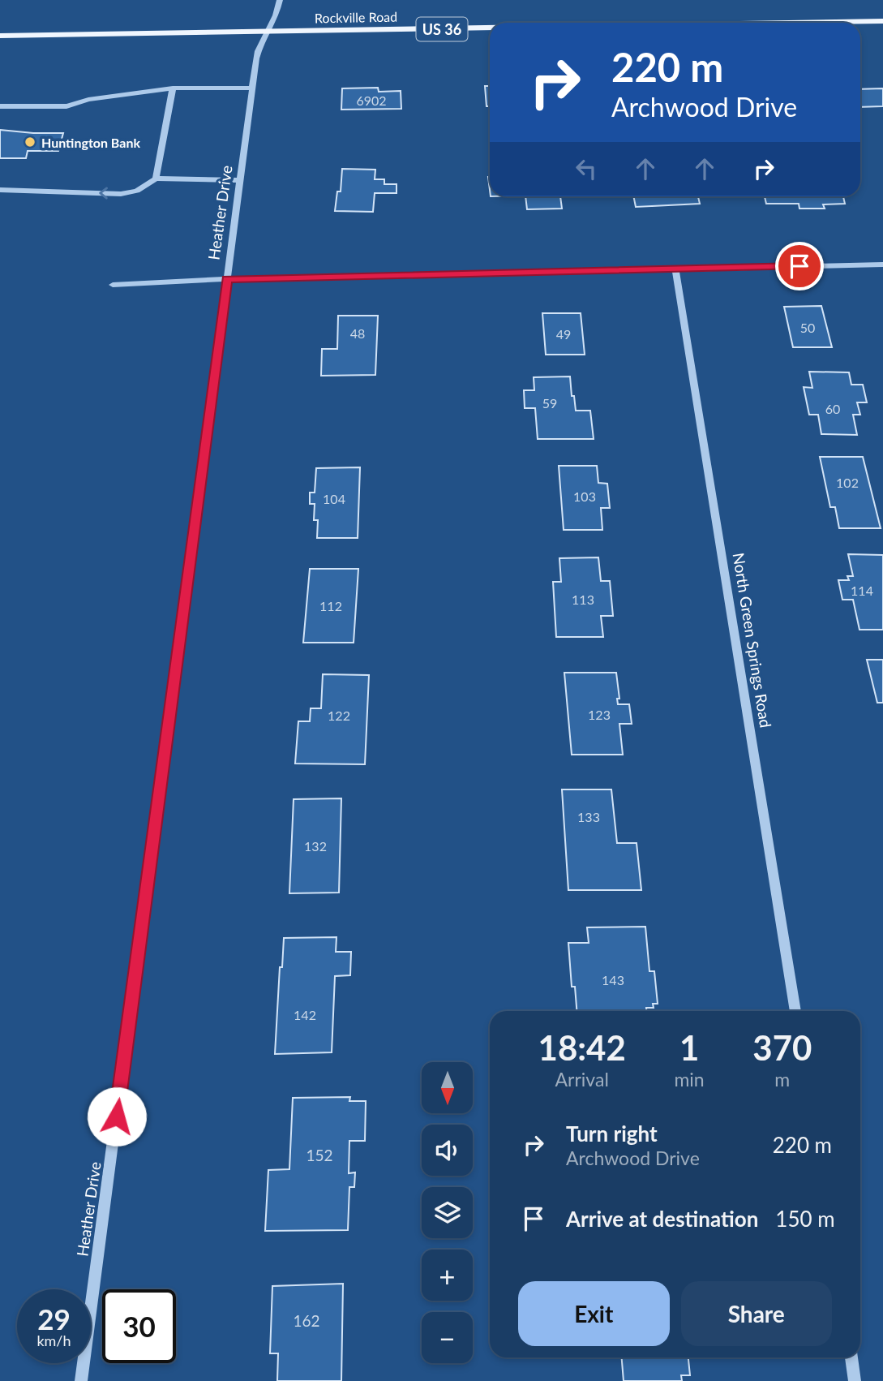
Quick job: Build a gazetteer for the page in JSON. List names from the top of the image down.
{
  "streets": {
    "main road": ["Rockville Road", "US 36"],
    "street": ["Heather Drive", "North Green Springs Road"]
  },
  "crossings": [
    ["Rockville Road", "Heather Drive"]
  ],
  "places": ["Huntington Bank"],
  "house_numbers": [
    "6902",
    "50",
    "48",
    "49",
    "59",
    "60",
    "102",
    "103",
    "104",
    "114",
    "113",
    "112",
    "123",
    "122",
    "133",
    "132",
    "143",
    "142",
    "152",
    "162"
  ],
  "north": "bottom",
  "page": {
    "turn": ["220 m", "Archwood Drive"],
    "eta": [
      "18:42",
      "Arrival",
      "1",
      "min",
      "370",
      "m"
    ],
    "map_buttons": ["+", "−"],
    "list": [
      {
        "name": "Turn right",
        "note": "Archwood Drive",
        "value": "220 m"
      },
      {
        "name": "Arrive at destination",
        "value": "150 m"
      }
    ],
    "buttons": ["Exit", "Share"],
    "speed": "29 km/h",
    "limit": "30"
  }
}
